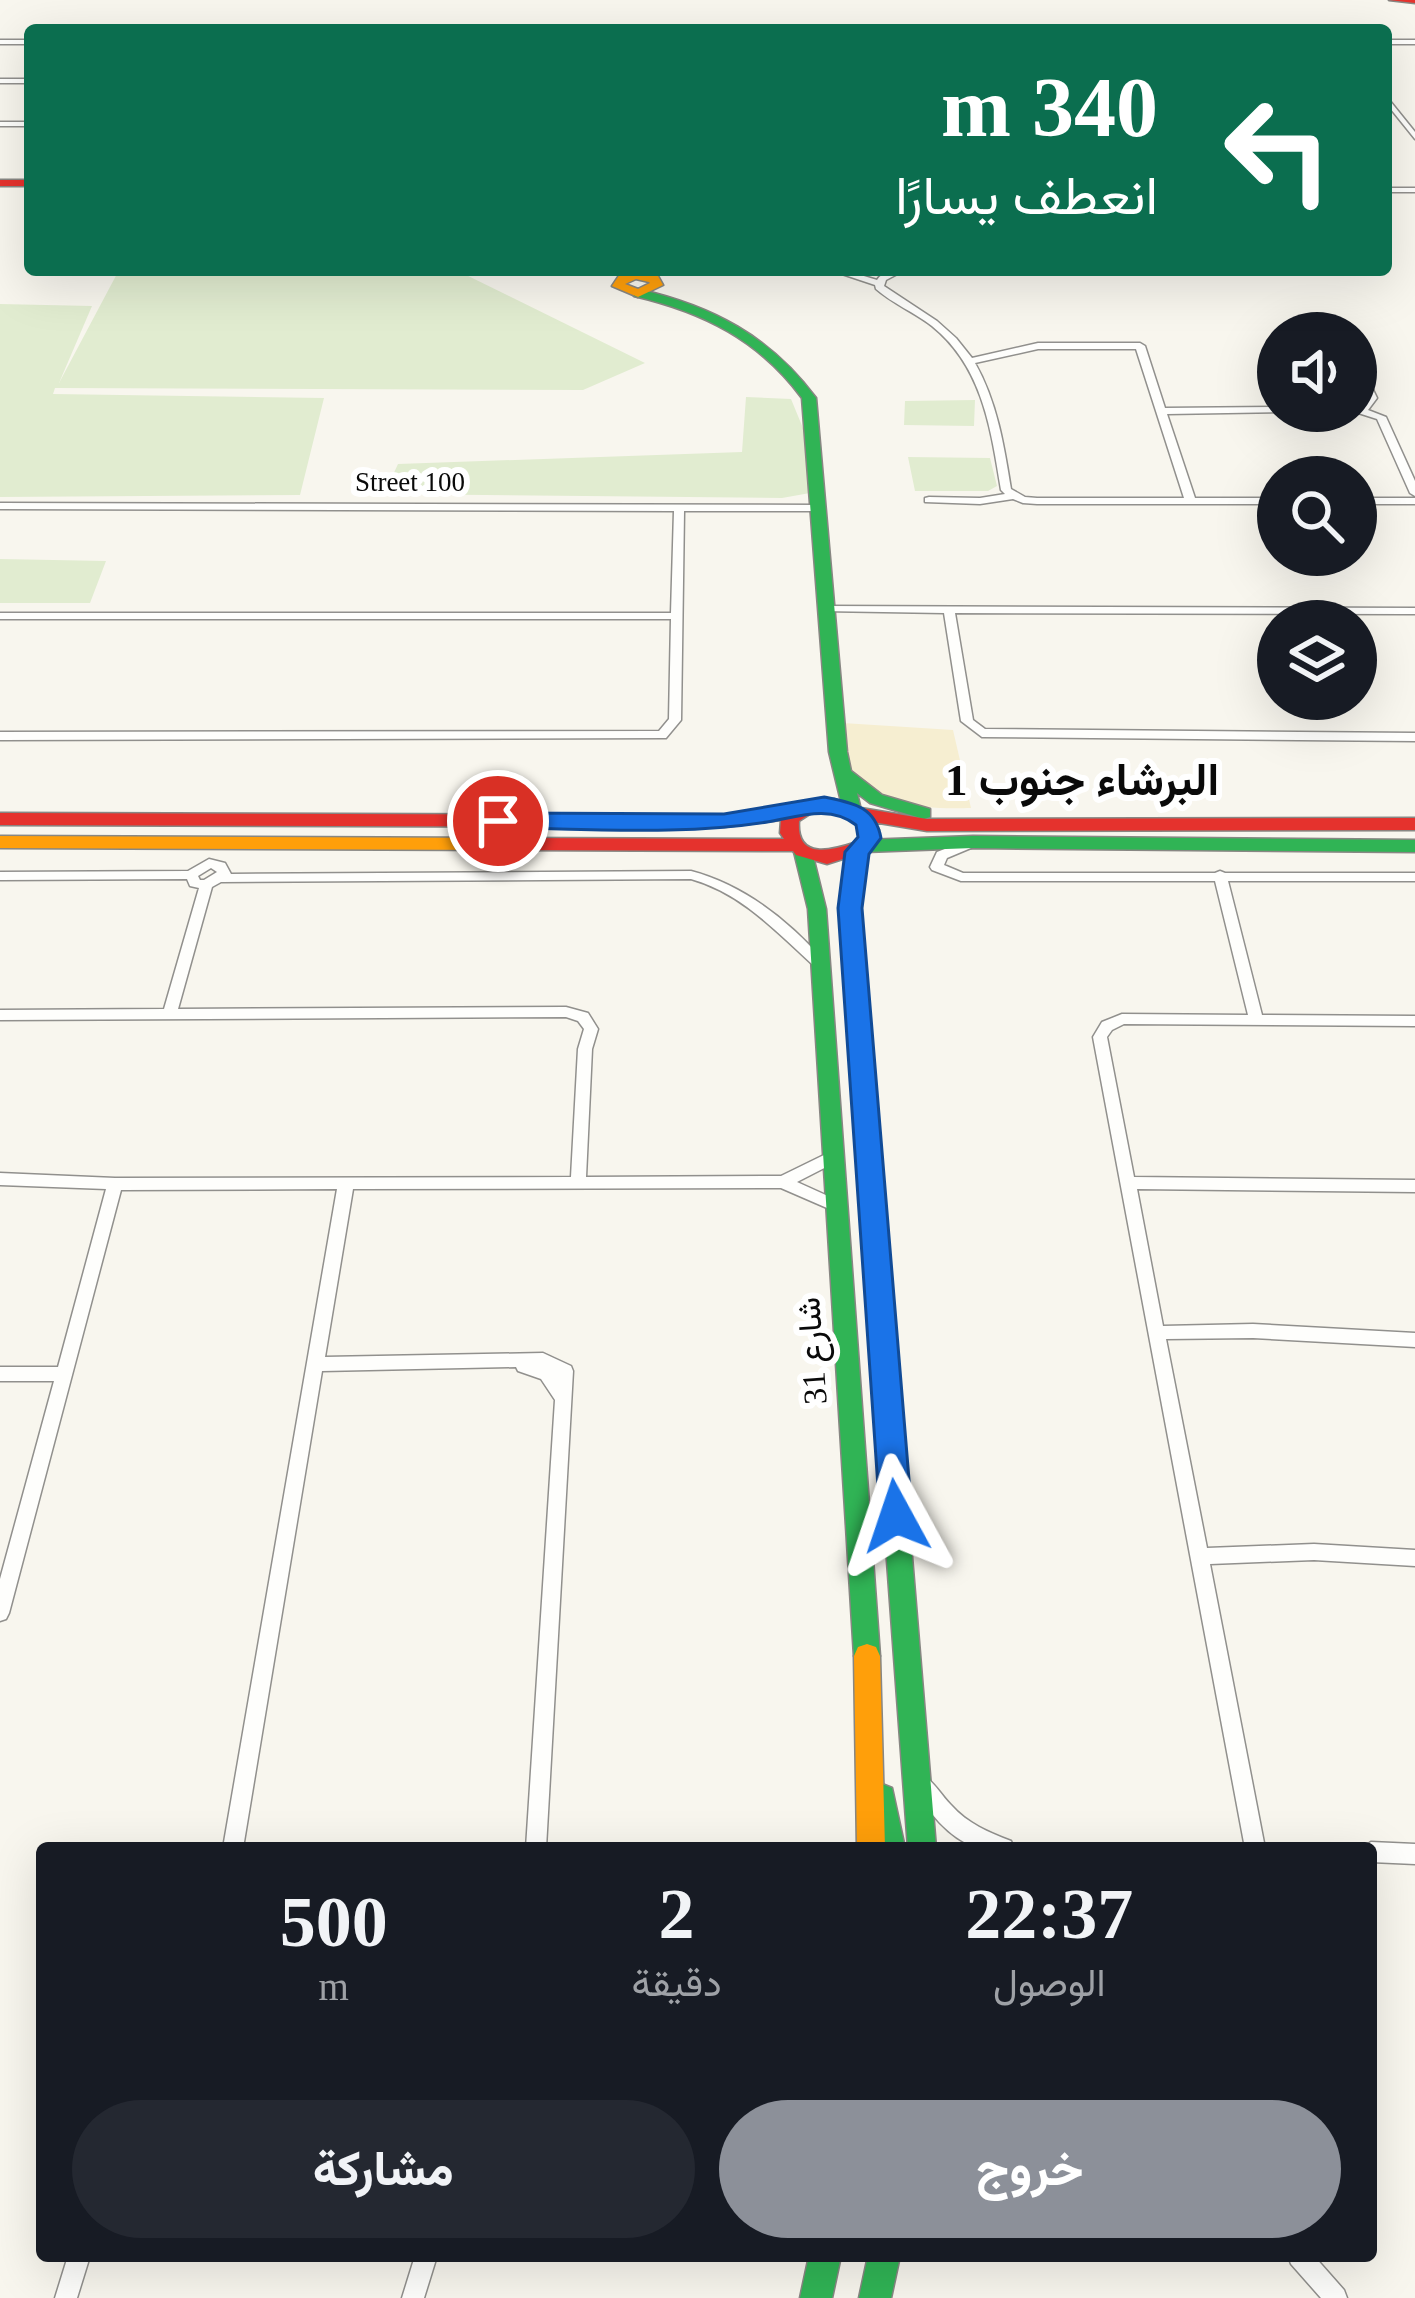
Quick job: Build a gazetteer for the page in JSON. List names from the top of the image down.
{
  "streets": {
    "main road": ["شارع 31"],
    "street": ["Street 100"]
  },
  "districts": ["البرشاء جنوب 1"],
  "page": {
    "turn": ["340 m", "انعطف يسارًا"],
    "eta": [
      "22:37",
      "الوصول",
      "2",
      "دقيقة",
      "500",
      "m"
    ],
    "buttons": ["خروج", "مشاركة"]
  }
}
